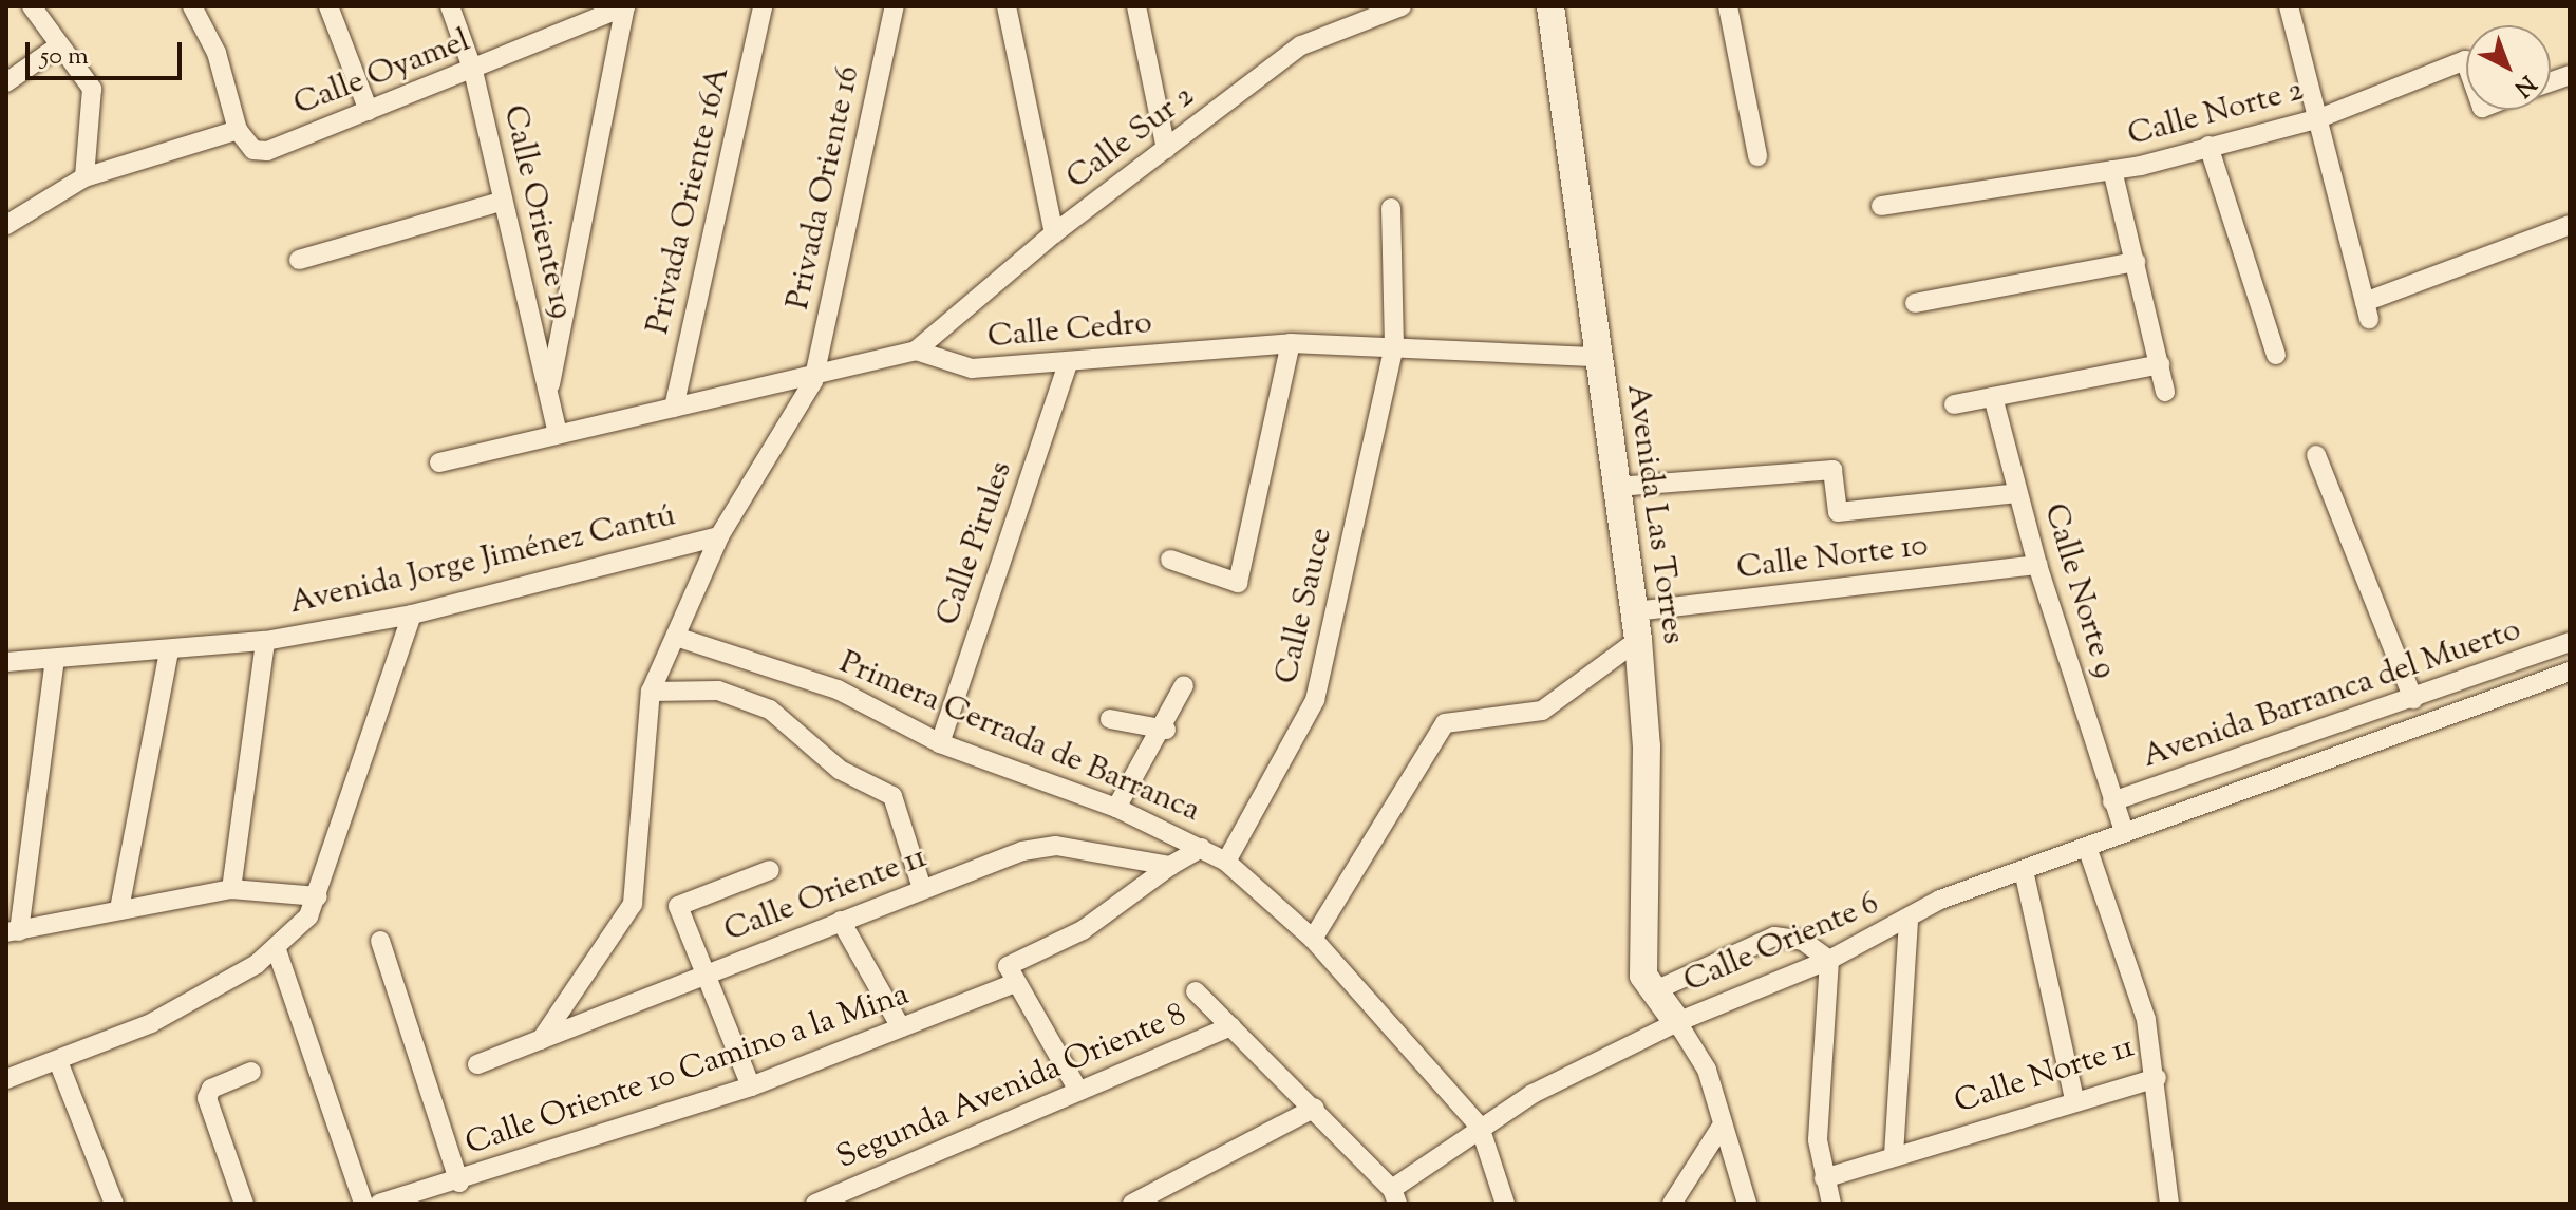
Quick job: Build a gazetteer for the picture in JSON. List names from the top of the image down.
{
  "streets": {
    "main road": ["Avenida Las Torres"],
    "street": [
      "Calle Oyamel",
      "Calle Norte 2",
      "Calle Sur 2",
      "Privada Oriente 16",
      "Privada Oriente 16A",
      "Calle Oriente 19",
      "Calle Cedro",
      "Calle Pirules",
      "Calle Norte 10",
      "Avenida Jorge Jiménez Cantú",
      "Calle Norte 9",
      "Calle Sauce",
      "Avenida Barranca del Muerto",
      "Primera Cerrada de Barranca",
      "Calle Oriente 11",
      "Calle Oriente 6",
      "Calle Oriente 10 Camino a la Mina",
      "Calle Norte 11",
      "Segunda Avenida Oriente 8"
    ]
  },
  "crossings": [
    ["Calle Oyamel", "Calle Oriente 19"],
    ["Calle Sur 2", "Calle Cedro"],
    ["Privada Oriente 16", "Avenida Jorge Jiménez Cantú"],
    ["Privada Oriente 16", "Primera Cerrada de Barranca"],
    ["Calle Cedro", "Avenida Las Torres"],
    ["Calle Cedro", "Calle Pirules"],
    ["Calle Cedro", "Calle Sauce"],
    ["Avenida Las Torres", "Calle Norte 10"],
    ["Calle Pirules", "Primera Cerrada de Barranca"],
    ["Calle Norte 10", "Calle Norte 9"],
    ["Calle Norte 9", "Avenida Barranca del Muerto"],
    ["Calle Norte 9", "Calle Oriente 6"],
    ["Calle Sauce", "Primera Cerrada de Barranca"],
    ["Primera Cerrada de Barranca", "Calle Oriente 6"],
    ["Calle Oriente 6", "Calle Norte 11"]
  ],
  "scale_bar": "50 m",
  "north": "bottom right"
}
